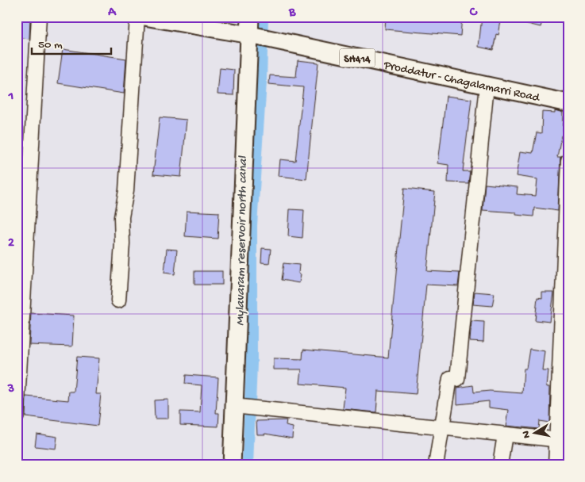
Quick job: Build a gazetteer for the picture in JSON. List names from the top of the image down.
{
  "streets": {
    "main road": ["SH414", "Proddatur - Chagalamarri Road"]
  },
  "water": ["Mylavaram reservoir north canal"],
  "scale_bar": "50 m",
  "north": "left",
  "grid": {
    "columns": ["A", "B", "C"],
    "rows": ["1", "2", "3"]
  }
}
